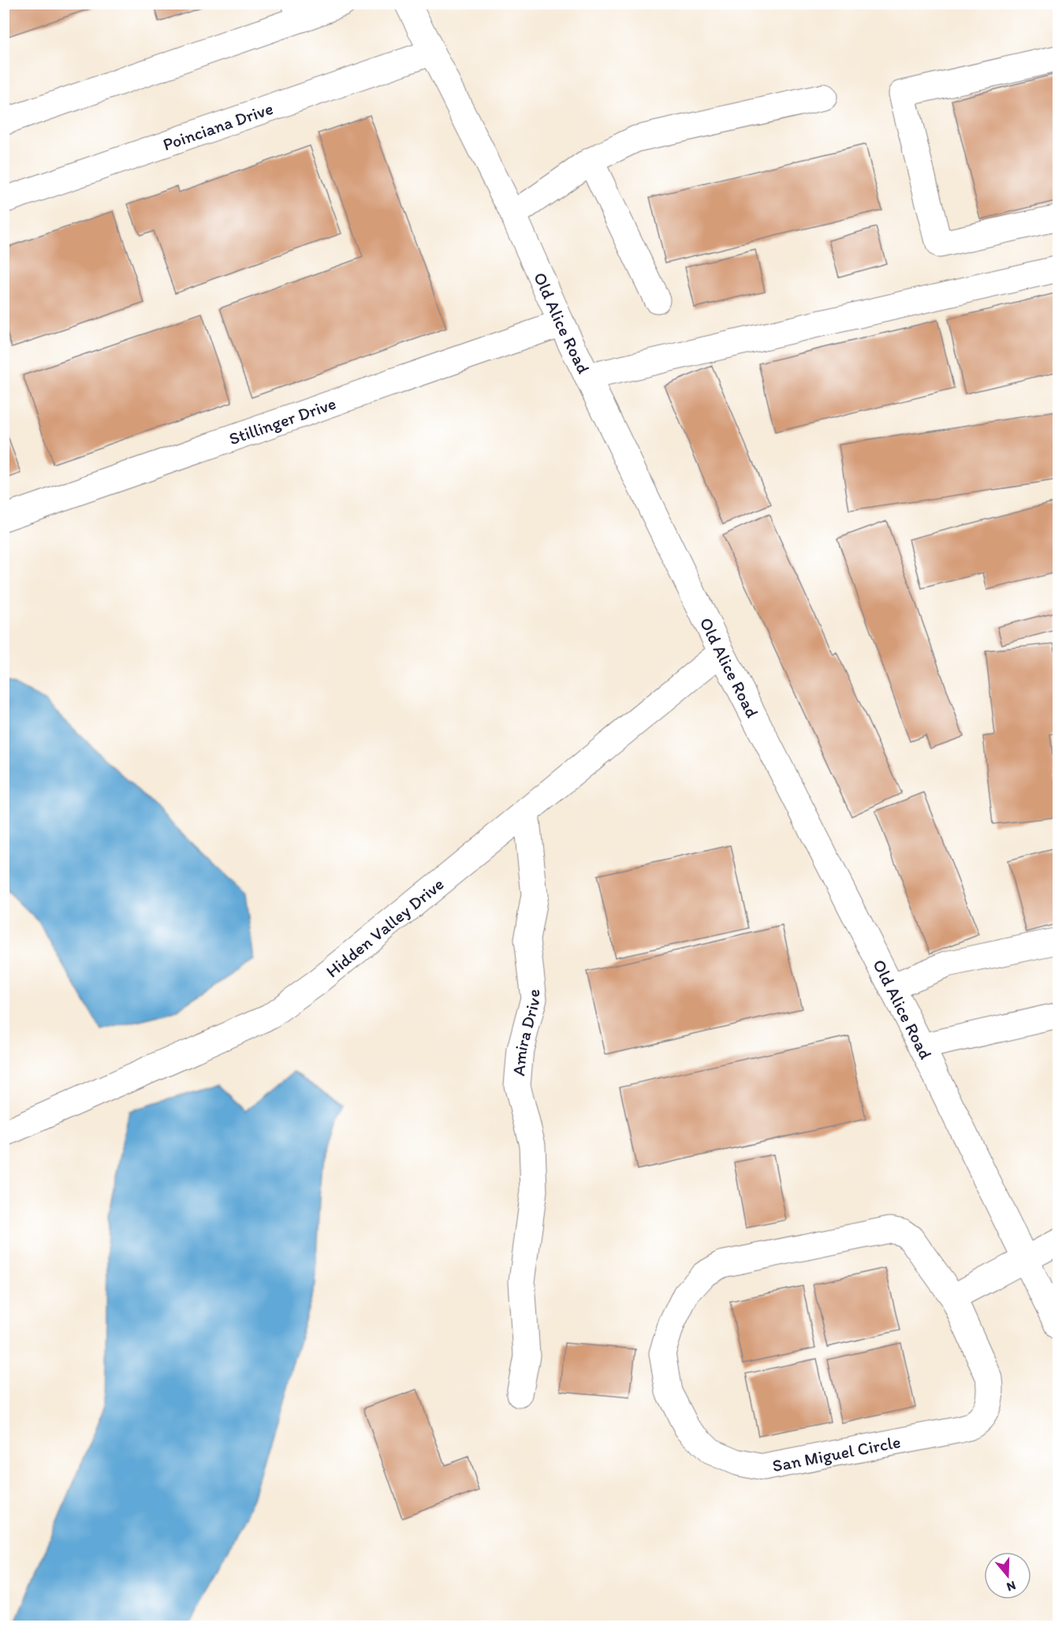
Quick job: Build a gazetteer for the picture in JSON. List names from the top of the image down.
{
  "streets": {
    "street": [
      "Poinciana Drive",
      "Old Alice Road",
      "Stillinger Drive",
      "Hidden Valley Drive",
      "Amira Drive",
      "San Miguel Circle"
    ]
  },
  "crossings": [
    ["Poinciana Drive", "Old Alice Road"],
    ["Old Alice Road", "Stillinger Drive"],
    ["Old Alice Road", "Hidden Valley Drive"],
    ["Hidden Valley Drive", "Amira Drive"]
  ],
  "north": "bottom"
}
